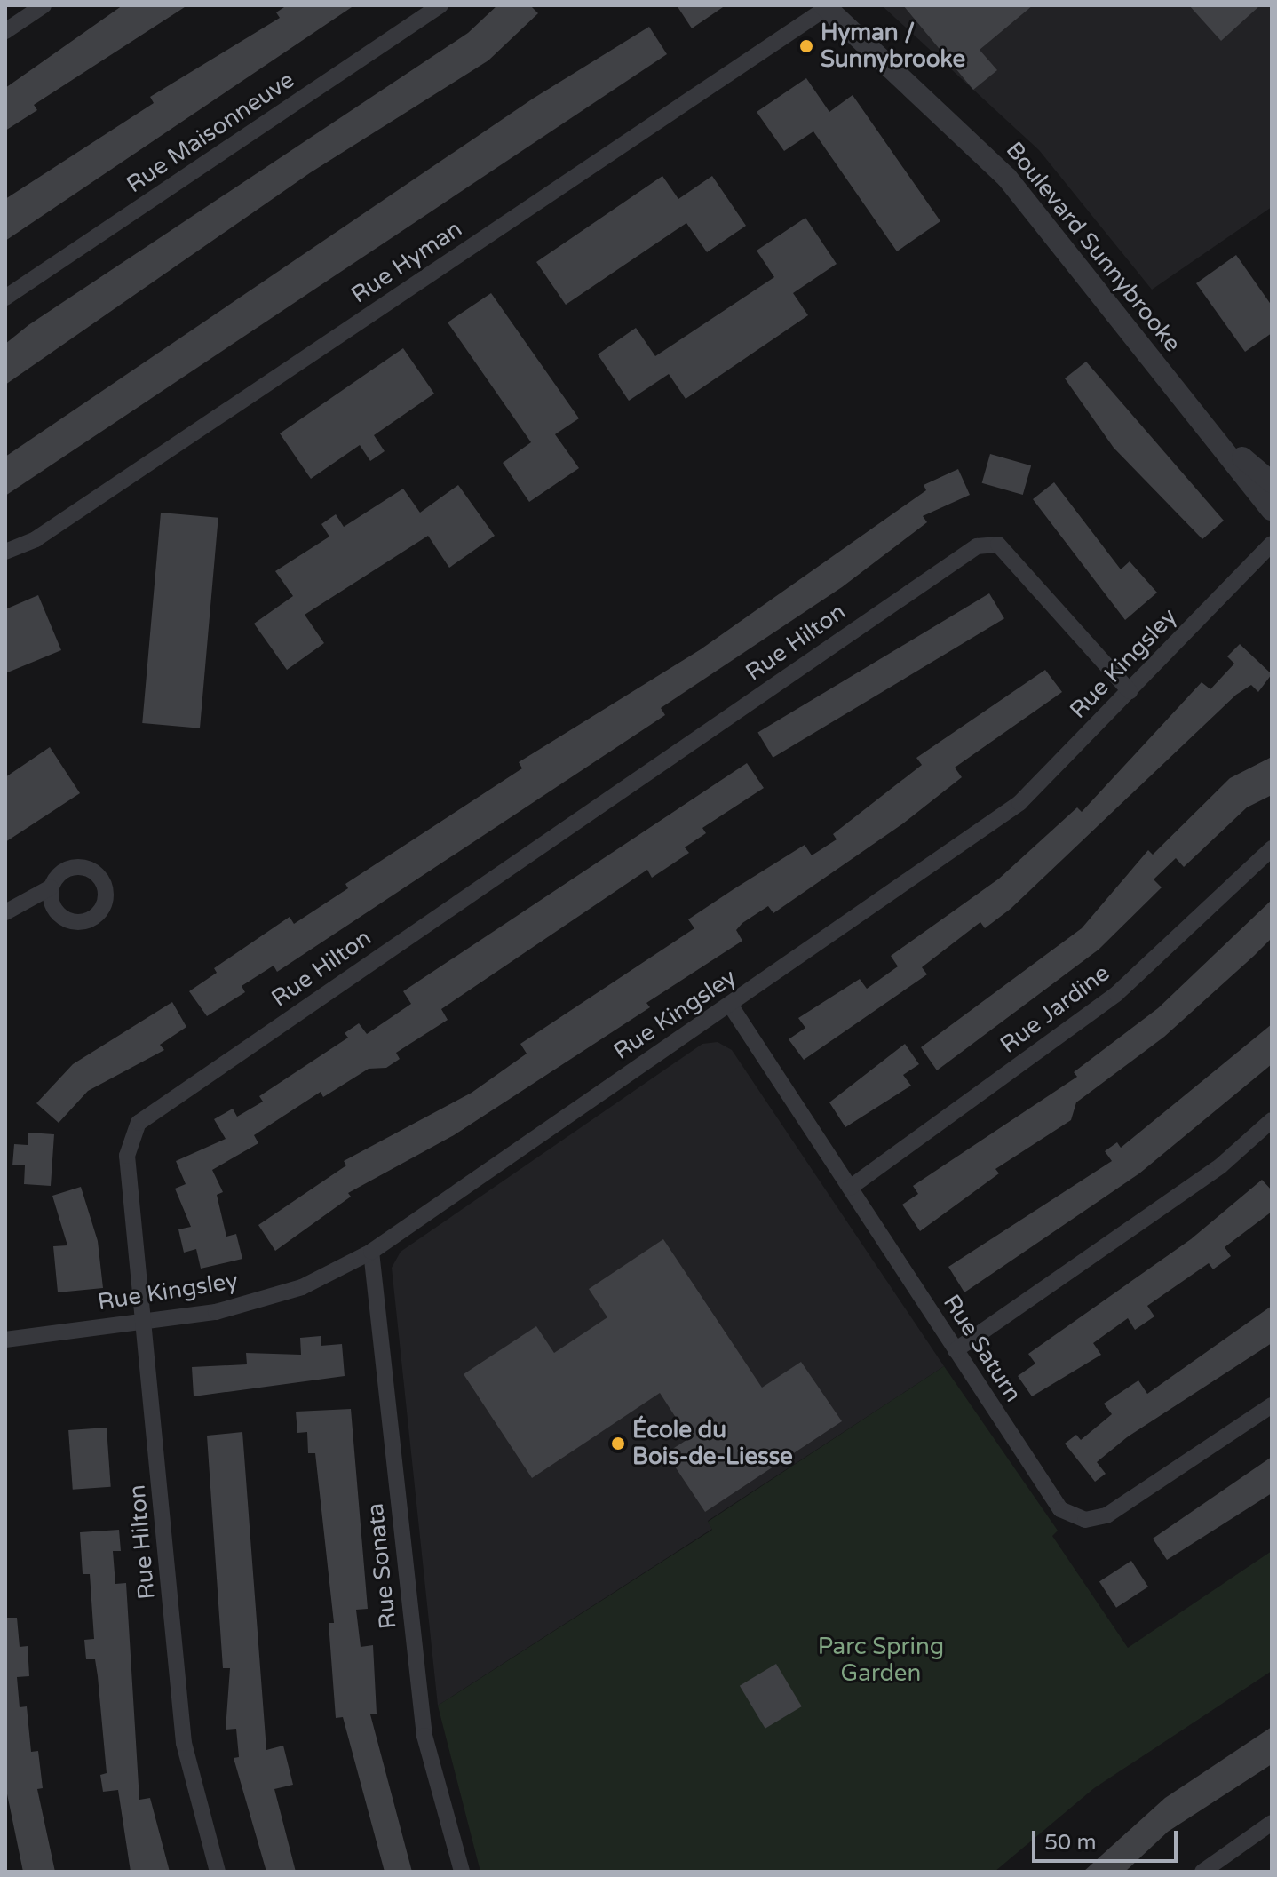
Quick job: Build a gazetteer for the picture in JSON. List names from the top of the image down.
{
  "streets": {
    "street": [
      "Rue Maisonneuve",
      "Boulevard Sunnybrooke",
      "Rue Hyman",
      "Rue Hilton",
      "Rue Kingsley",
      "Rue Jardine",
      "Rue Saturn",
      "Rue Sonata"
    ]
  },
  "crossings": [
    ["Boulevard Sunnybrooke", "Rue Hyman"],
    ["Rue Hilton", "Rue Kingsley"],
    ["Rue Kingsley", "Rue Saturn"],
    ["Rue Kingsley", "Rue Sonata"],
    ["Rue Jardine", "Rue Saturn"]
  ],
  "parks": ["Parc Spring Garden"],
  "places": ["Hyman / Sunnybrooke", "École du Bois-de-Liesse"],
  "scale_bar": "50 m"
}
